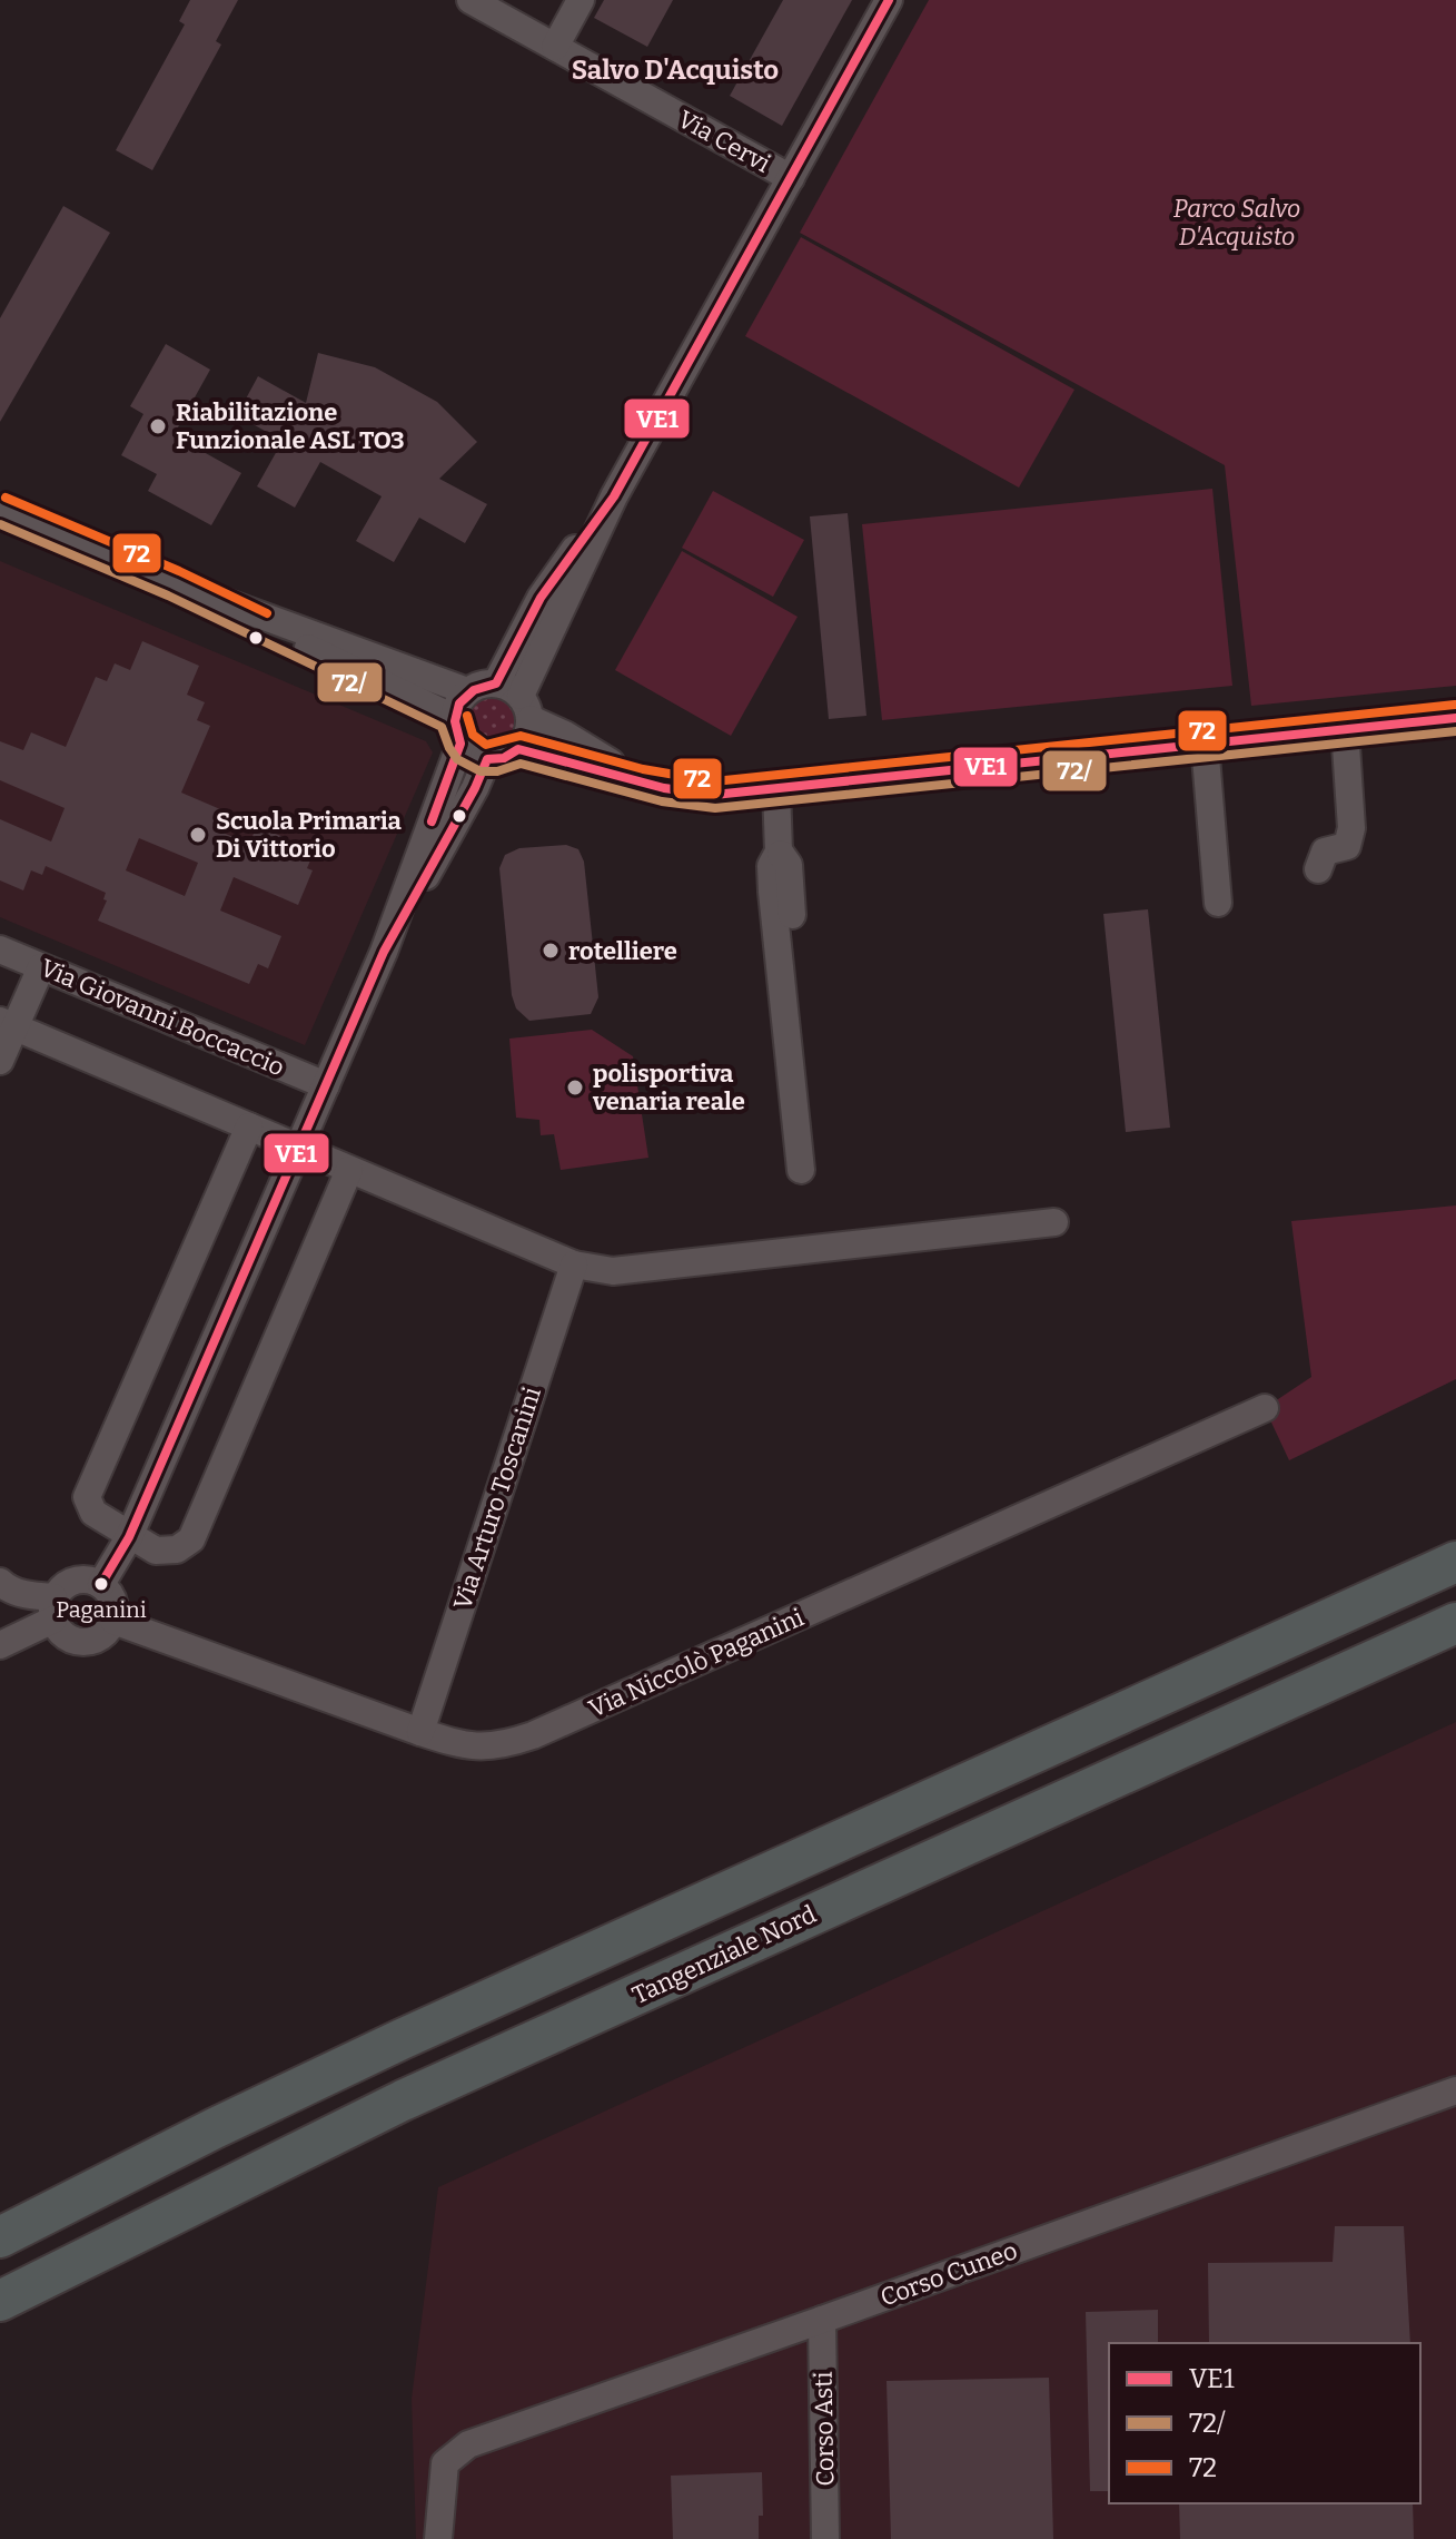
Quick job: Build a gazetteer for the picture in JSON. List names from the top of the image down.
{
  "streets": {
    "highway": ["Tangenziale Nord"],
    "street": [
      "Via Cervi",
      "Via Giovanni Boccaccio",
      "Via Arturo Toscanini",
      "Via Niccolò Paganini",
      "Corso Cuneo",
      "Corso Asti"
    ]
  },
  "crossings": [
    ["Via Arturo Toscanini", "Via Niccolò Paganini"],
    ["Corso Cuneo", "Corso Asti"]
  ],
  "districts": ["Salvo D'Acquisto"],
  "parks": ["Parco Salvo D'Acquisto"],
  "places": [
    "Riabilitazione Funzionale ASL TO3",
    "Scuola Primaria Di Vittorio",
    "rotelliere",
    "polisportiva venaria reale",
    "Paganini"
  ],
  "lines": ["transit line VE1", "transit line 72", "transit line 72/"],
  "legend": ["VE1", "72/", "72"]
}
